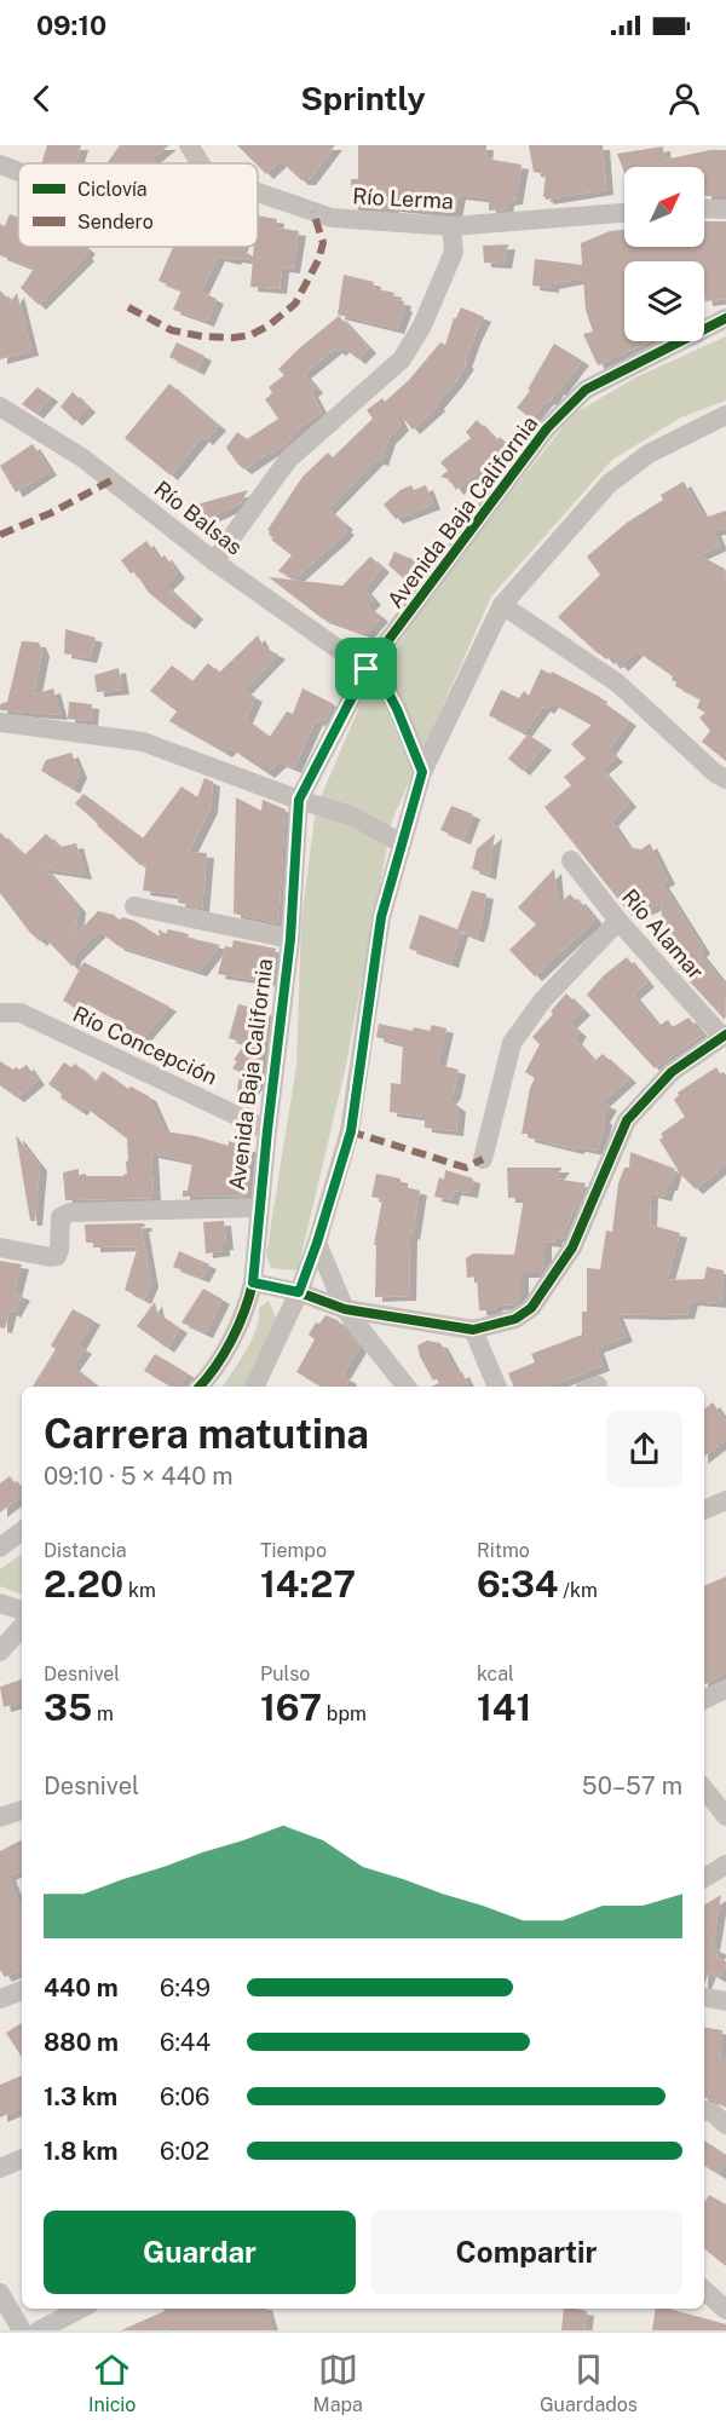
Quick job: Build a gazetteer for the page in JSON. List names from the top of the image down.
{
  "streets": {
    "street": [
      "Río Lerma",
      "Avenida Baja California",
      "Río Balsas",
      "Río Alamar",
      "Río Concepción"
    ]
  },
  "crossings": [
    ["Avenida Baja California", "Río Balsas"],
    ["Avenida Baja California", "Río Concepción"]
  ],
  "legend": ["Ciclovía", "Sendero"],
  "north": "top right",
  "page": {
    "status": "09:10",
    "header": "Sprintly",
    "heading": ["Carrera matutina", "09:10 · 5 × 440 m"],
    "stats": [
      ["Distancia", "2.20 km"],
      ["Tiempo", "14:27"],
      ["Ritmo", "6:34 /km"],
      ["Desnivel", "35 m"],
      ["Pulso", "167 bpm"],
      ["kcal", "141"]
    ],
    "chart": ["Desnivel", "50–57 m"],
    "list": [
      {
        "name": "440 m",
        "note": "6:49"
      },
      {
        "name": "880 m",
        "note": "6:44"
      },
      {
        "name": "1.3 km",
        "note": "6:06"
      },
      {
        "name": "1.8 km",
        "note": "6:02"
      }
    ],
    "buttons": ["Guardar", "Compartir"],
    "tabs": ["Inicio", "Mapa", "Guardados"]
  }
}
